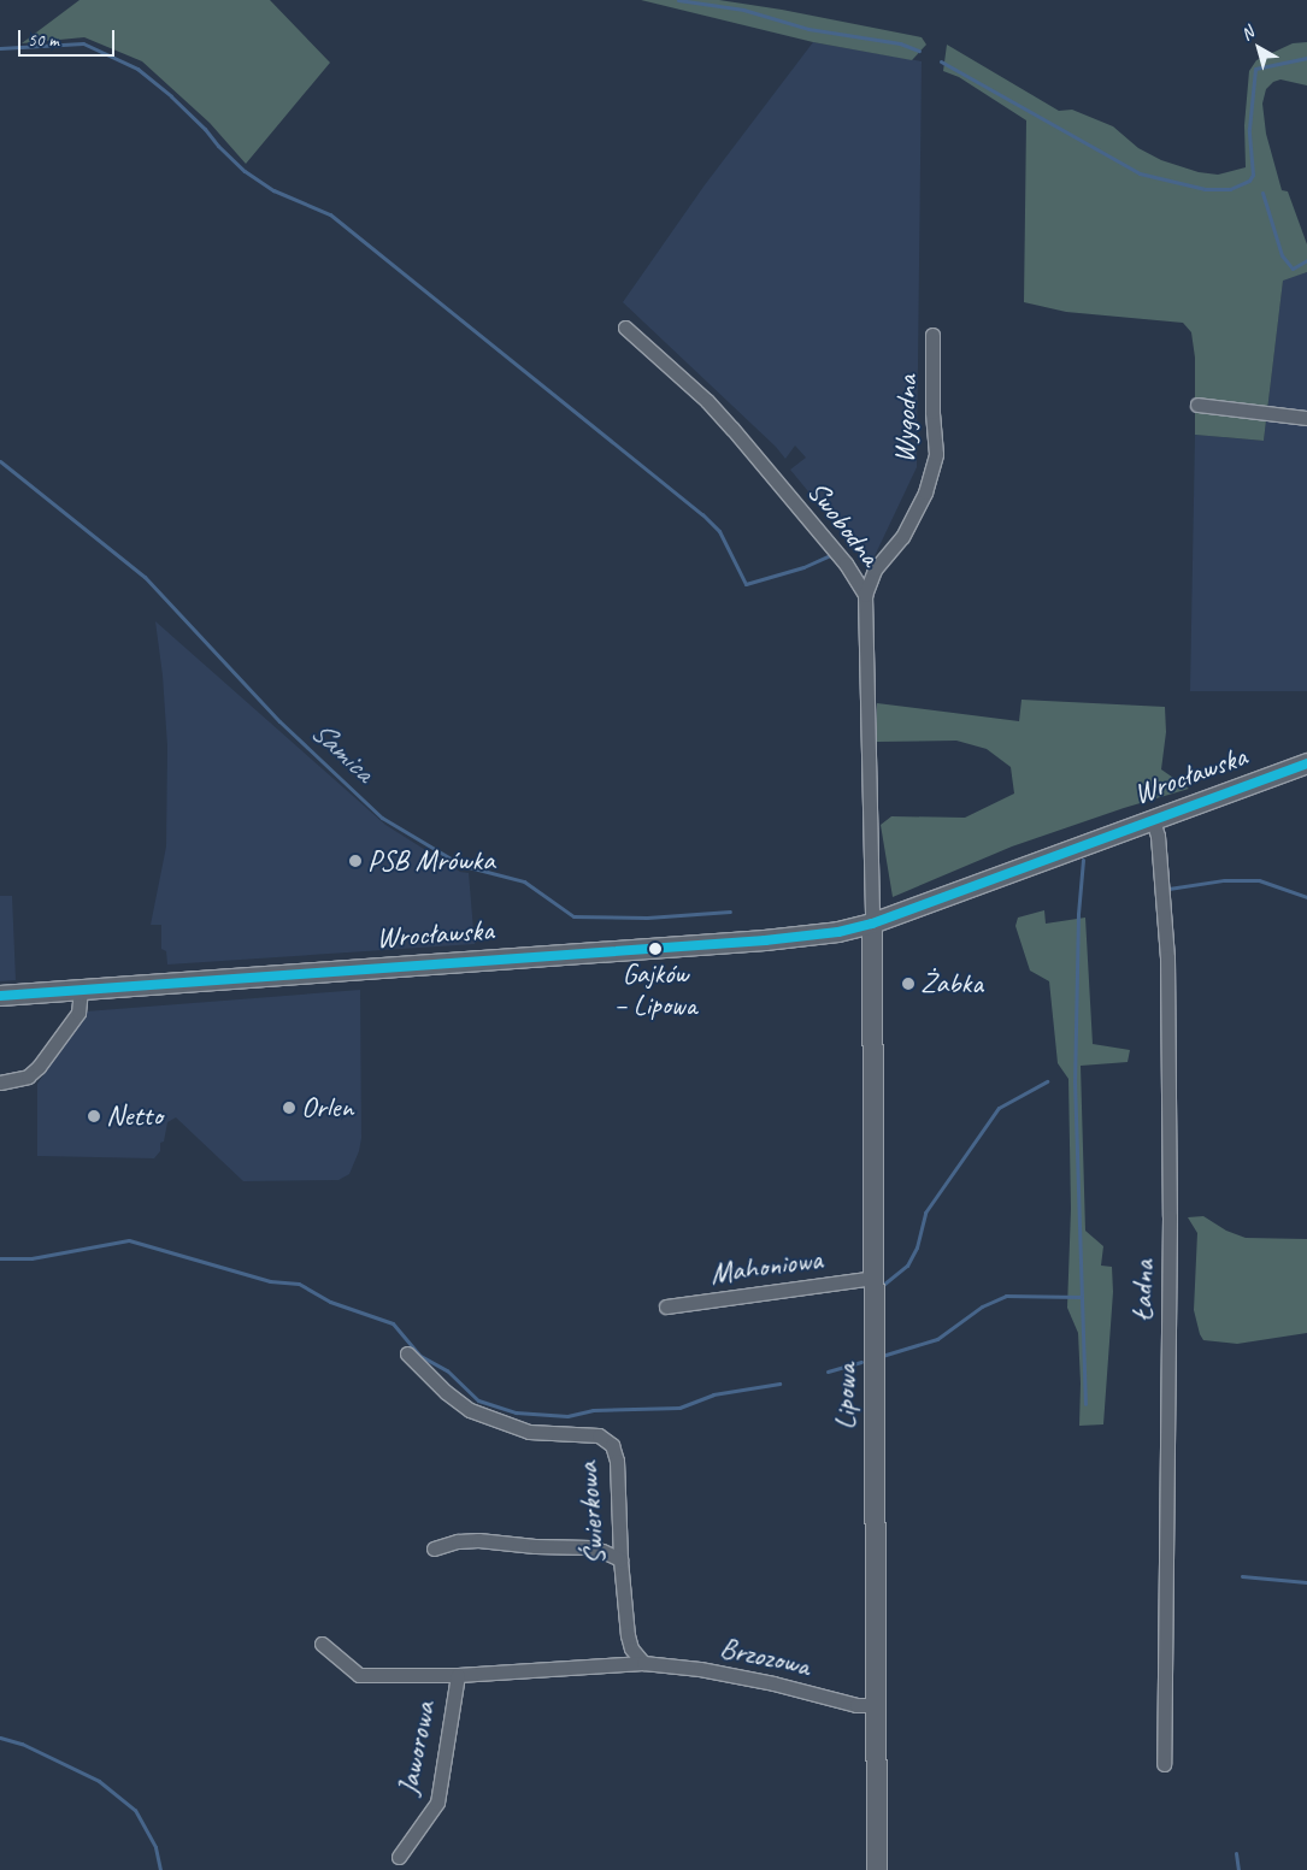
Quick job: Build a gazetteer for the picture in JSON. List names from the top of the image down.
{
  "streets": {
    "main road": ["Wrocławska", "Lipowa"],
    "street": [
      "Wygodna",
      "Swobodna",
      "Mahoniowa",
      "Ładna",
      "Świerkowa",
      "Brzozowa",
      "Jaworowa"
    ]
  },
  "crossings": [
    ["Wygodna", "Swobodna"],
    ["Swobodna", "Wrocławska"],
    ["Swobodna", "Lipowa"],
    ["Wrocławska", "Ładna"],
    ["Wrocławska", "Lipowa"],
    ["Mahoniowa", "Lipowa"],
    ["Lipowa", "Brzozowa"],
    ["Świerkowa", "Brzozowa"],
    ["Świerkowa", "Jaworowa"],
    ["Brzozowa", "Jaworowa"]
  ],
  "water": ["Samica"],
  "places": [
    "PSB Mrówka",
    "Gajków – Lipowa",
    "Żabka",
    "Orlen",
    "Netto"
  ],
  "scale_bar": "50 m",
  "north": "top left"
}
